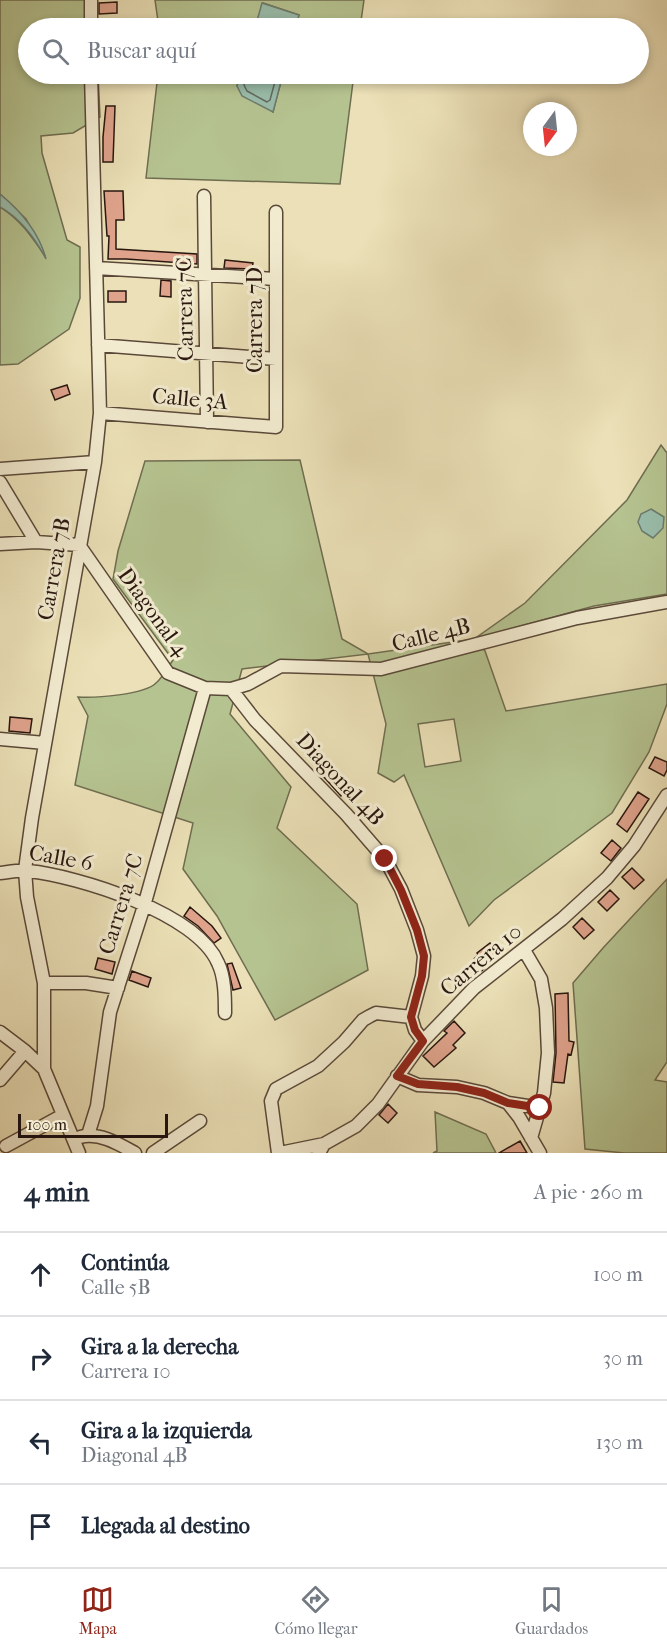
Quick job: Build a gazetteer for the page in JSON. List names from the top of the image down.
{
  "streets": {
    "street": [
      "Carrera 7C",
      "Carrera 7D",
      "Calle 3A",
      "Carrera 7B",
      "Diagonal 4",
      "Calle 4B",
      "Diagonal 4B",
      "Calle 6",
      "Carrera 10"
    ]
  },
  "crossings": [
    ["Carrera 7C", "Calle 3A"],
    ["Carrera 7C", "Diagonal 4"],
    ["Carrera 7C", "Calle 4B"],
    ["Carrera 7C", "Calle 6"],
    ["Carrera 7D", "Calle 3A"],
    ["Calle 3A", "Carrera 7B"],
    ["Carrera 7B", "Diagonal 4"],
    ["Carrera 7B", "Calle 6"],
    ["Diagonal 4", "Calle 4B"],
    ["Calle 4B", "Diagonal 4B"]
  ],
  "scale_bar": "100 m",
  "north": "bottom",
  "page": {
    "search": "Buscar aquí",
    "scale": "100 m",
    "heading": ["4 min", "A pie · 260 m"],
    "list": [
      ["Continúa", "Calle 5B", "100 m"],
      ["Gira a la derecha", "Carrera 10", "30 m"],
      ["Gira a la izquierda", "Diagonal 4B", "130 m"],
      "Llegada al destino"
    ],
    "nav": ["Mapa", "Cómo llegar", "Guardados"]
  }
}
